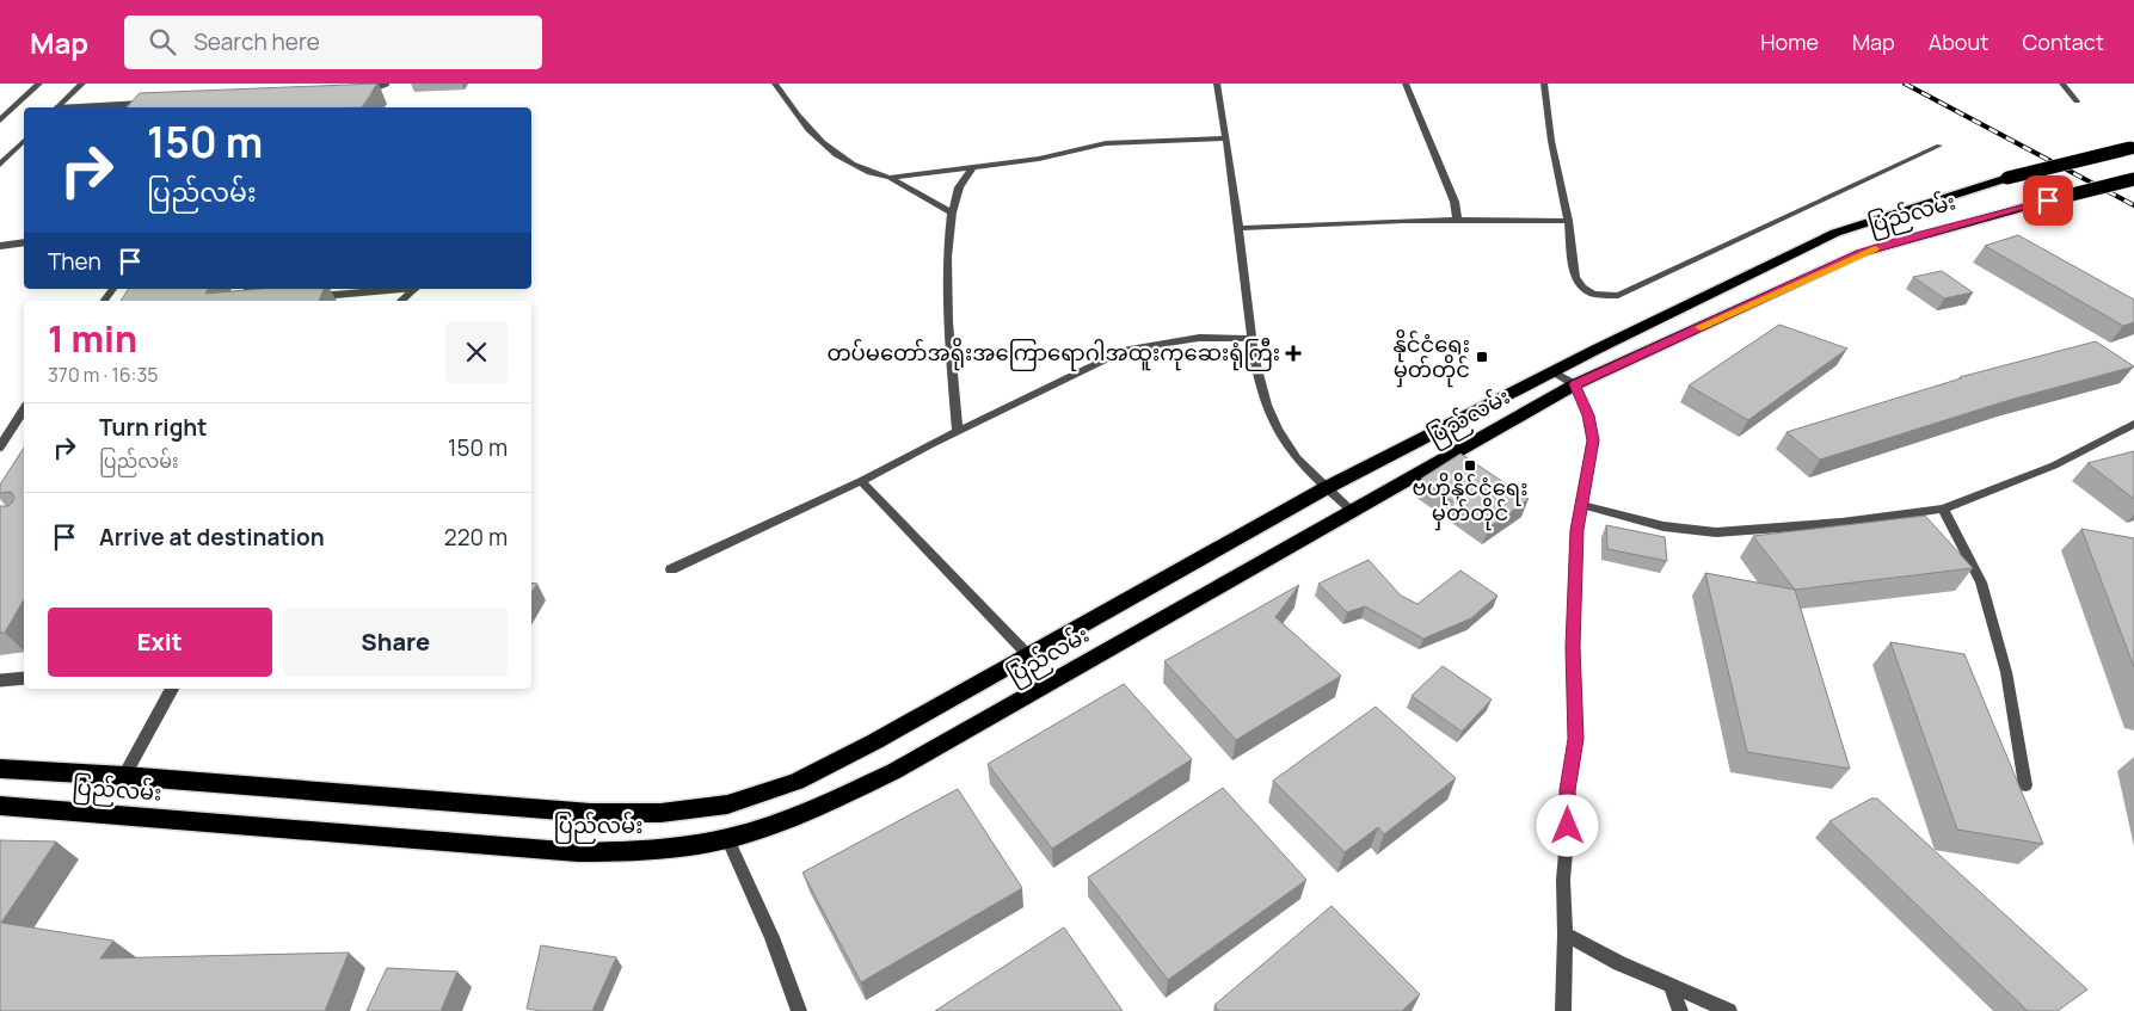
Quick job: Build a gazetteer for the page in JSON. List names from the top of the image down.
{
  "streets": {
    "highway": ["ပြည်လမ်း"]
  },
  "places": {
    "health": ["တပ်မတော်အရိုးအကြောရောဂါအထူးကုဆေးရုံကြီး"],
    "transit": ["နိုင်ငံရေး မှတ်တိုင်", "ဗဟိုနိုင်ငံရေး မှတ်တိုင်"]
  },
  "page": {
    "header": "Map",
    "search": "Search here",
    "nav": [
      "Home",
      "Map",
      "About",
      "Contact"
    ],
    "turn": ["150 m", "ပြည်လမ်း"],
    "then": "Then",
    "heading": ["1 min", "370 m · 16:35"],
    "list": [
      {
        "name": "Turn right",
        "note": "ပြည်လမ်း",
        "value": "150 m"
      },
      {
        "name": "Arrive at destination",
        "value": "220 m"
      }
    ],
    "buttons": ["Exit", "Share"]
  }
}
